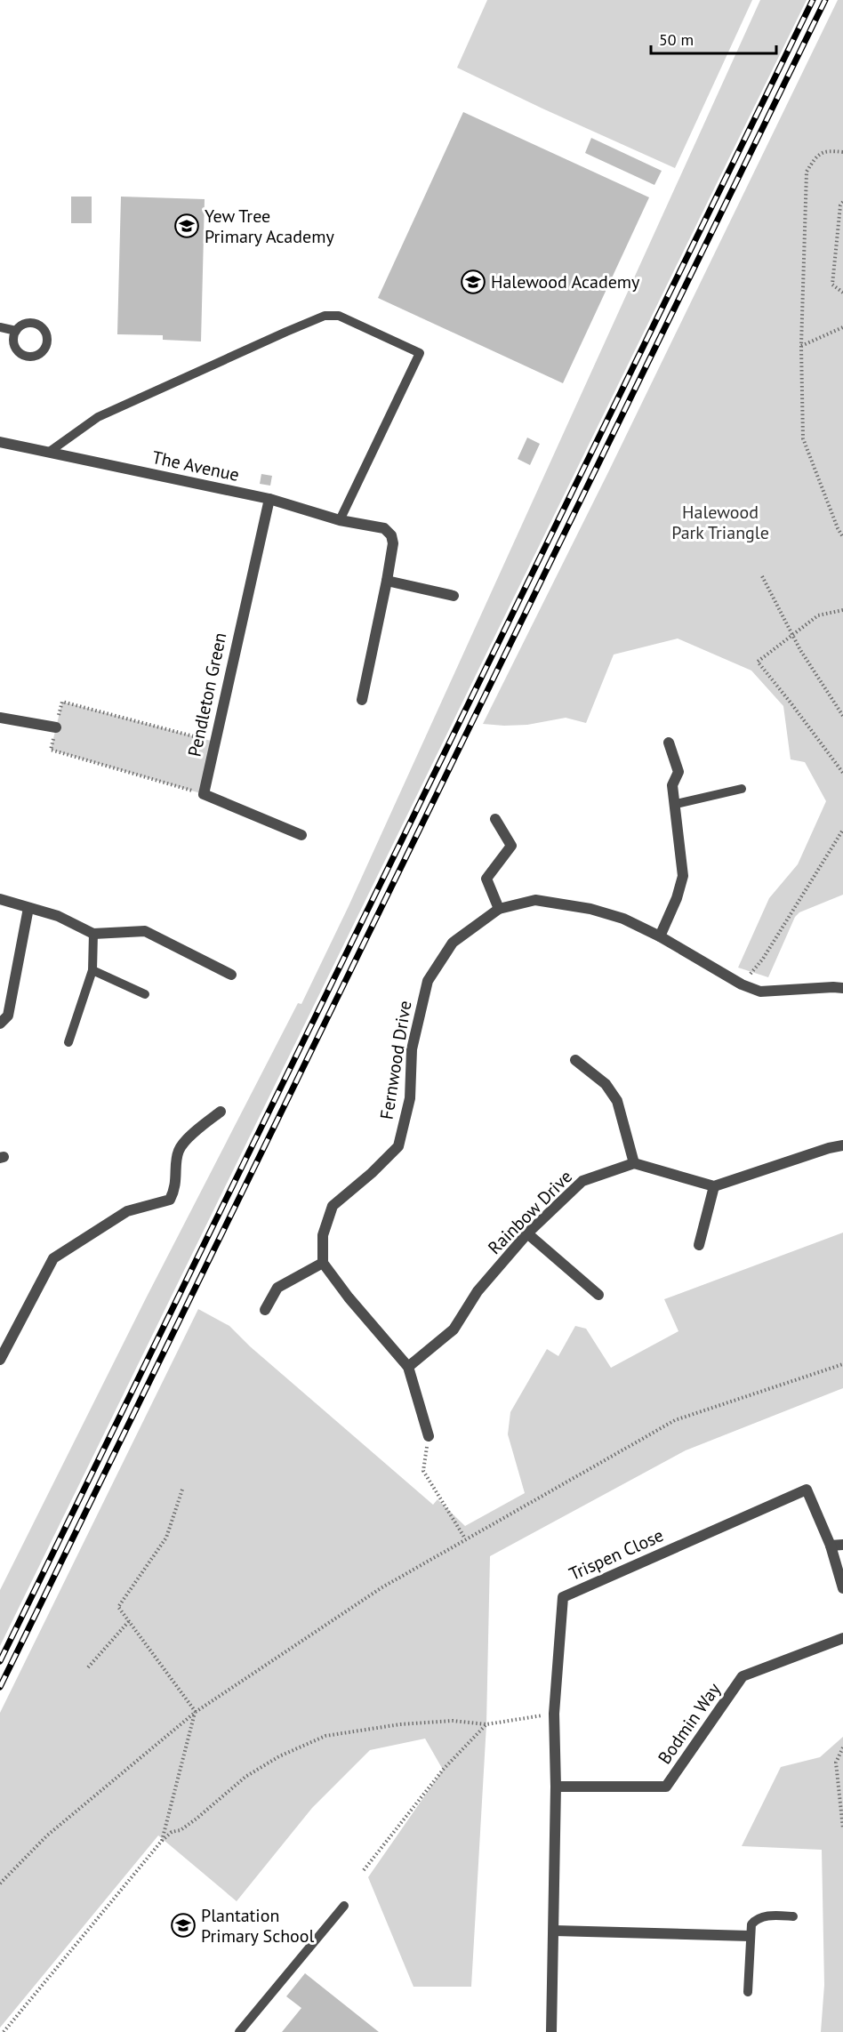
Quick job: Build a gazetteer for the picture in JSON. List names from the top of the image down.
{
  "streets": {
    "street": [
      "The Avenue",
      "Pendleton Green",
      "Fernwood Drive",
      "Rainbow Drive",
      "Trispen Close",
      "Bodmin Way"
    ]
  },
  "crossings": [
    ["The Avenue", "Pendleton Green"],
    ["Trispen Close", "Bodmin Way"]
  ],
  "parks": ["Halewood Park Triangle"],
  "places": {
    "school or university": ["Yew Tree Primary Academy", "Halewood Academy", "Plantation Primary School"]
  },
  "scale_bar": "50 m"
}
